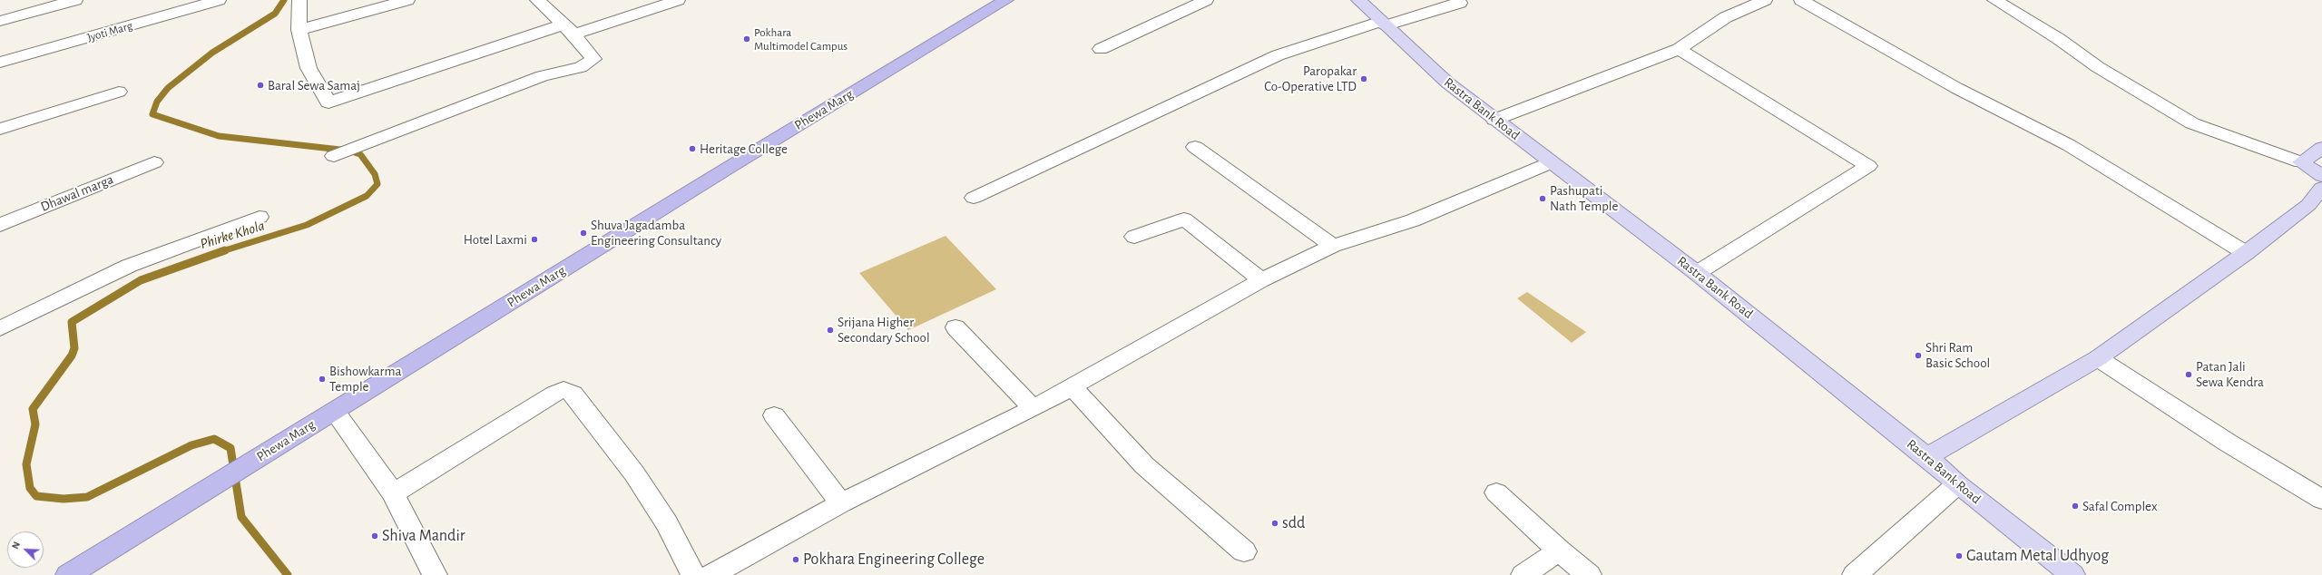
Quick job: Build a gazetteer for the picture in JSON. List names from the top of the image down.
{
  "streets": {
    "highway": ["Phewa Marg"],
    "main road": ["Rastra Bank Road"],
    "street": ["Jyoti Marg", "Dhawal marga"]
  },
  "water": ["Phirke Khola"],
  "places": [
    "Pokhara Multimodel Campus",
    "Paropakar Co-Operative LTD",
    "Baral Sewa Samaj",
    "Heritage College",
    "Pashupati Nath Temple",
    "Shuva Jagadamba Engineering Consultancy",
    "Hotel Laxmi",
    "Srijana Higher Secondary School",
    "Shri Ram Basic School",
    "Patan Jali Sewa Kendra",
    "Bishowkarma Temple",
    "Safal Complex",
    "sdd",
    "Shiva Mandir",
    "Gautam Metal Udhyog",
    "Pokhara Engineering College"
  ],
  "north": "top left"
}
